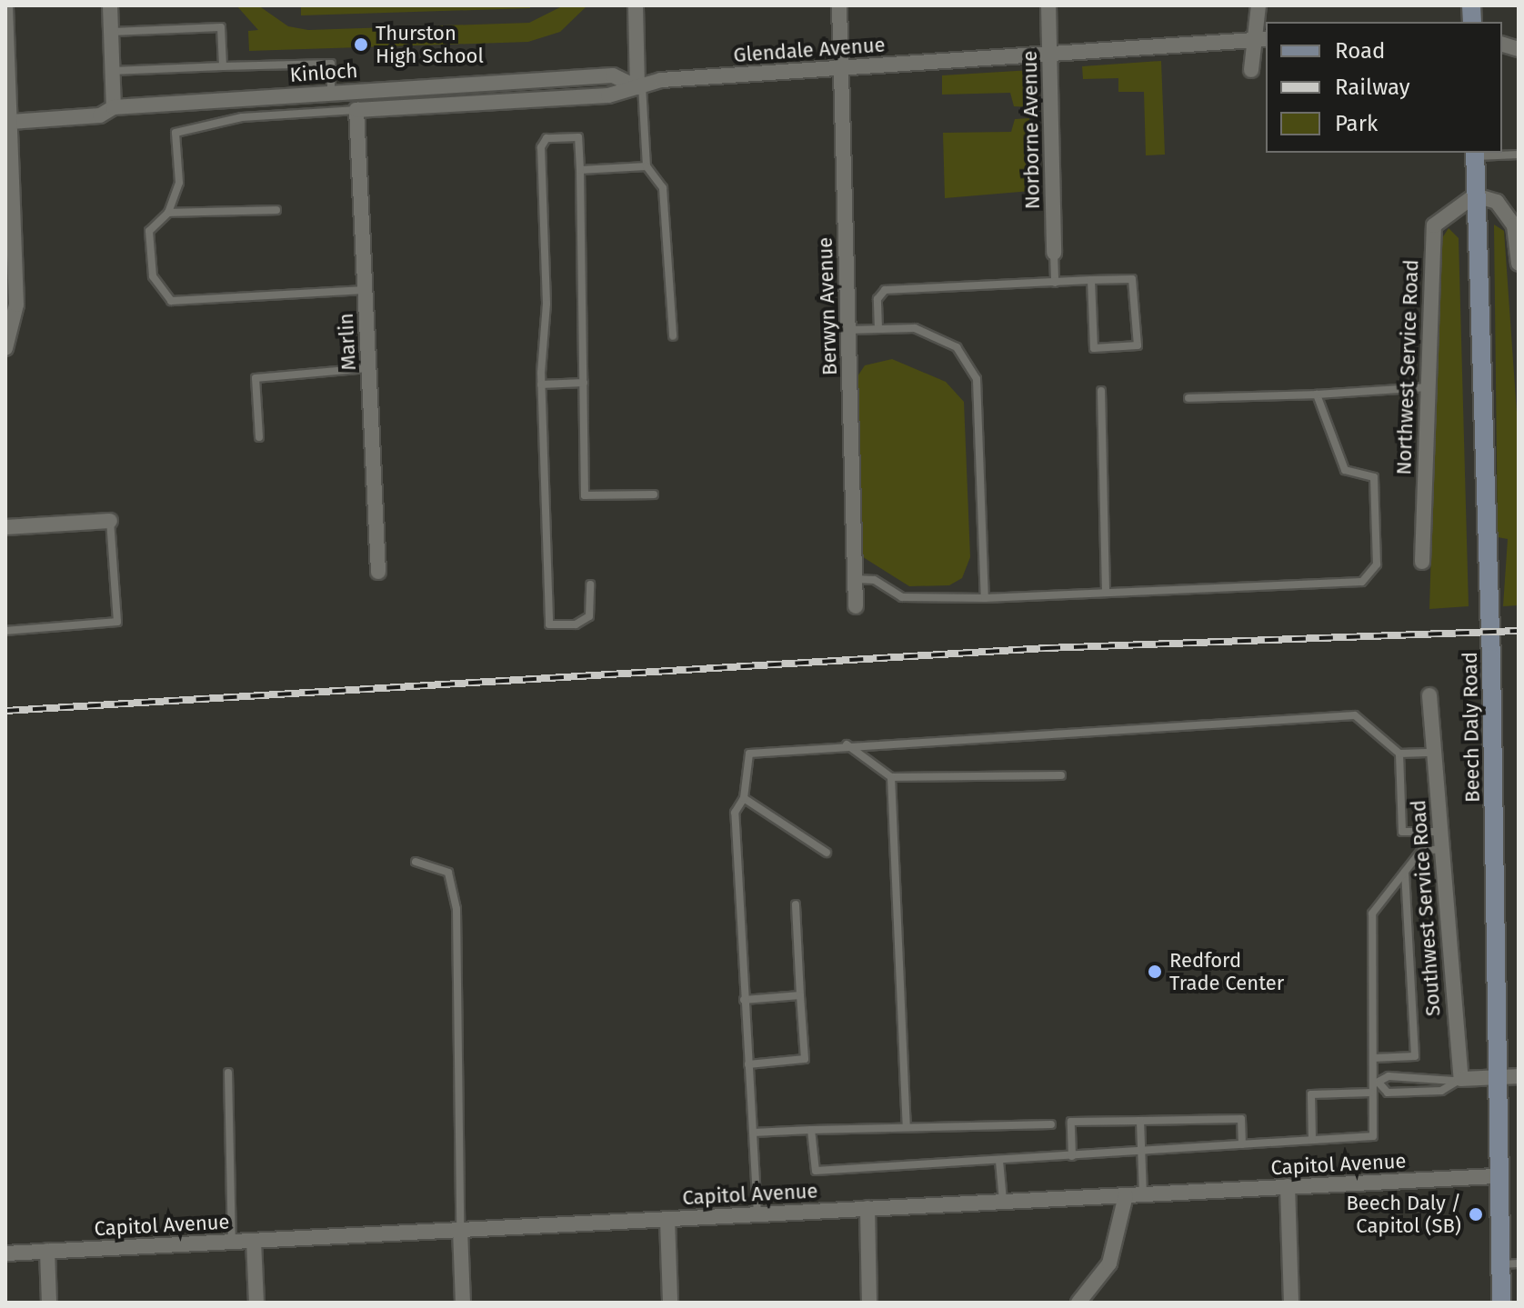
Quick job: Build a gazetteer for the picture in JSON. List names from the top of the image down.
{
  "streets": {
    "main road": ["Beech Daly Road"],
    "street": [
      "Glendale Avenue",
      "Kinloch",
      "Norborne Avenue",
      "Berwyn Avenue",
      "Marlin",
      "Northwest Service Road",
      "Southwest Service Road",
      "Capitol Avenue"
    ]
  },
  "crossings": [
    ["Glendale Avenue", "Kinloch"],
    ["Glendale Avenue", "Norborne Avenue"],
    ["Glendale Avenue", "Berwyn Avenue"],
    ["Glendale Avenue", "Marlin"],
    ["Northwest Service Road", "Beech Daly Road"],
    ["Beech Daly Road", "Capitol Avenue"]
  ],
  "places": ["Thurston High School", "Redford Trade Center", "Beech Daly / Capitol (SB)"],
  "legend": ["Road", "Railway", "Park"]
}
